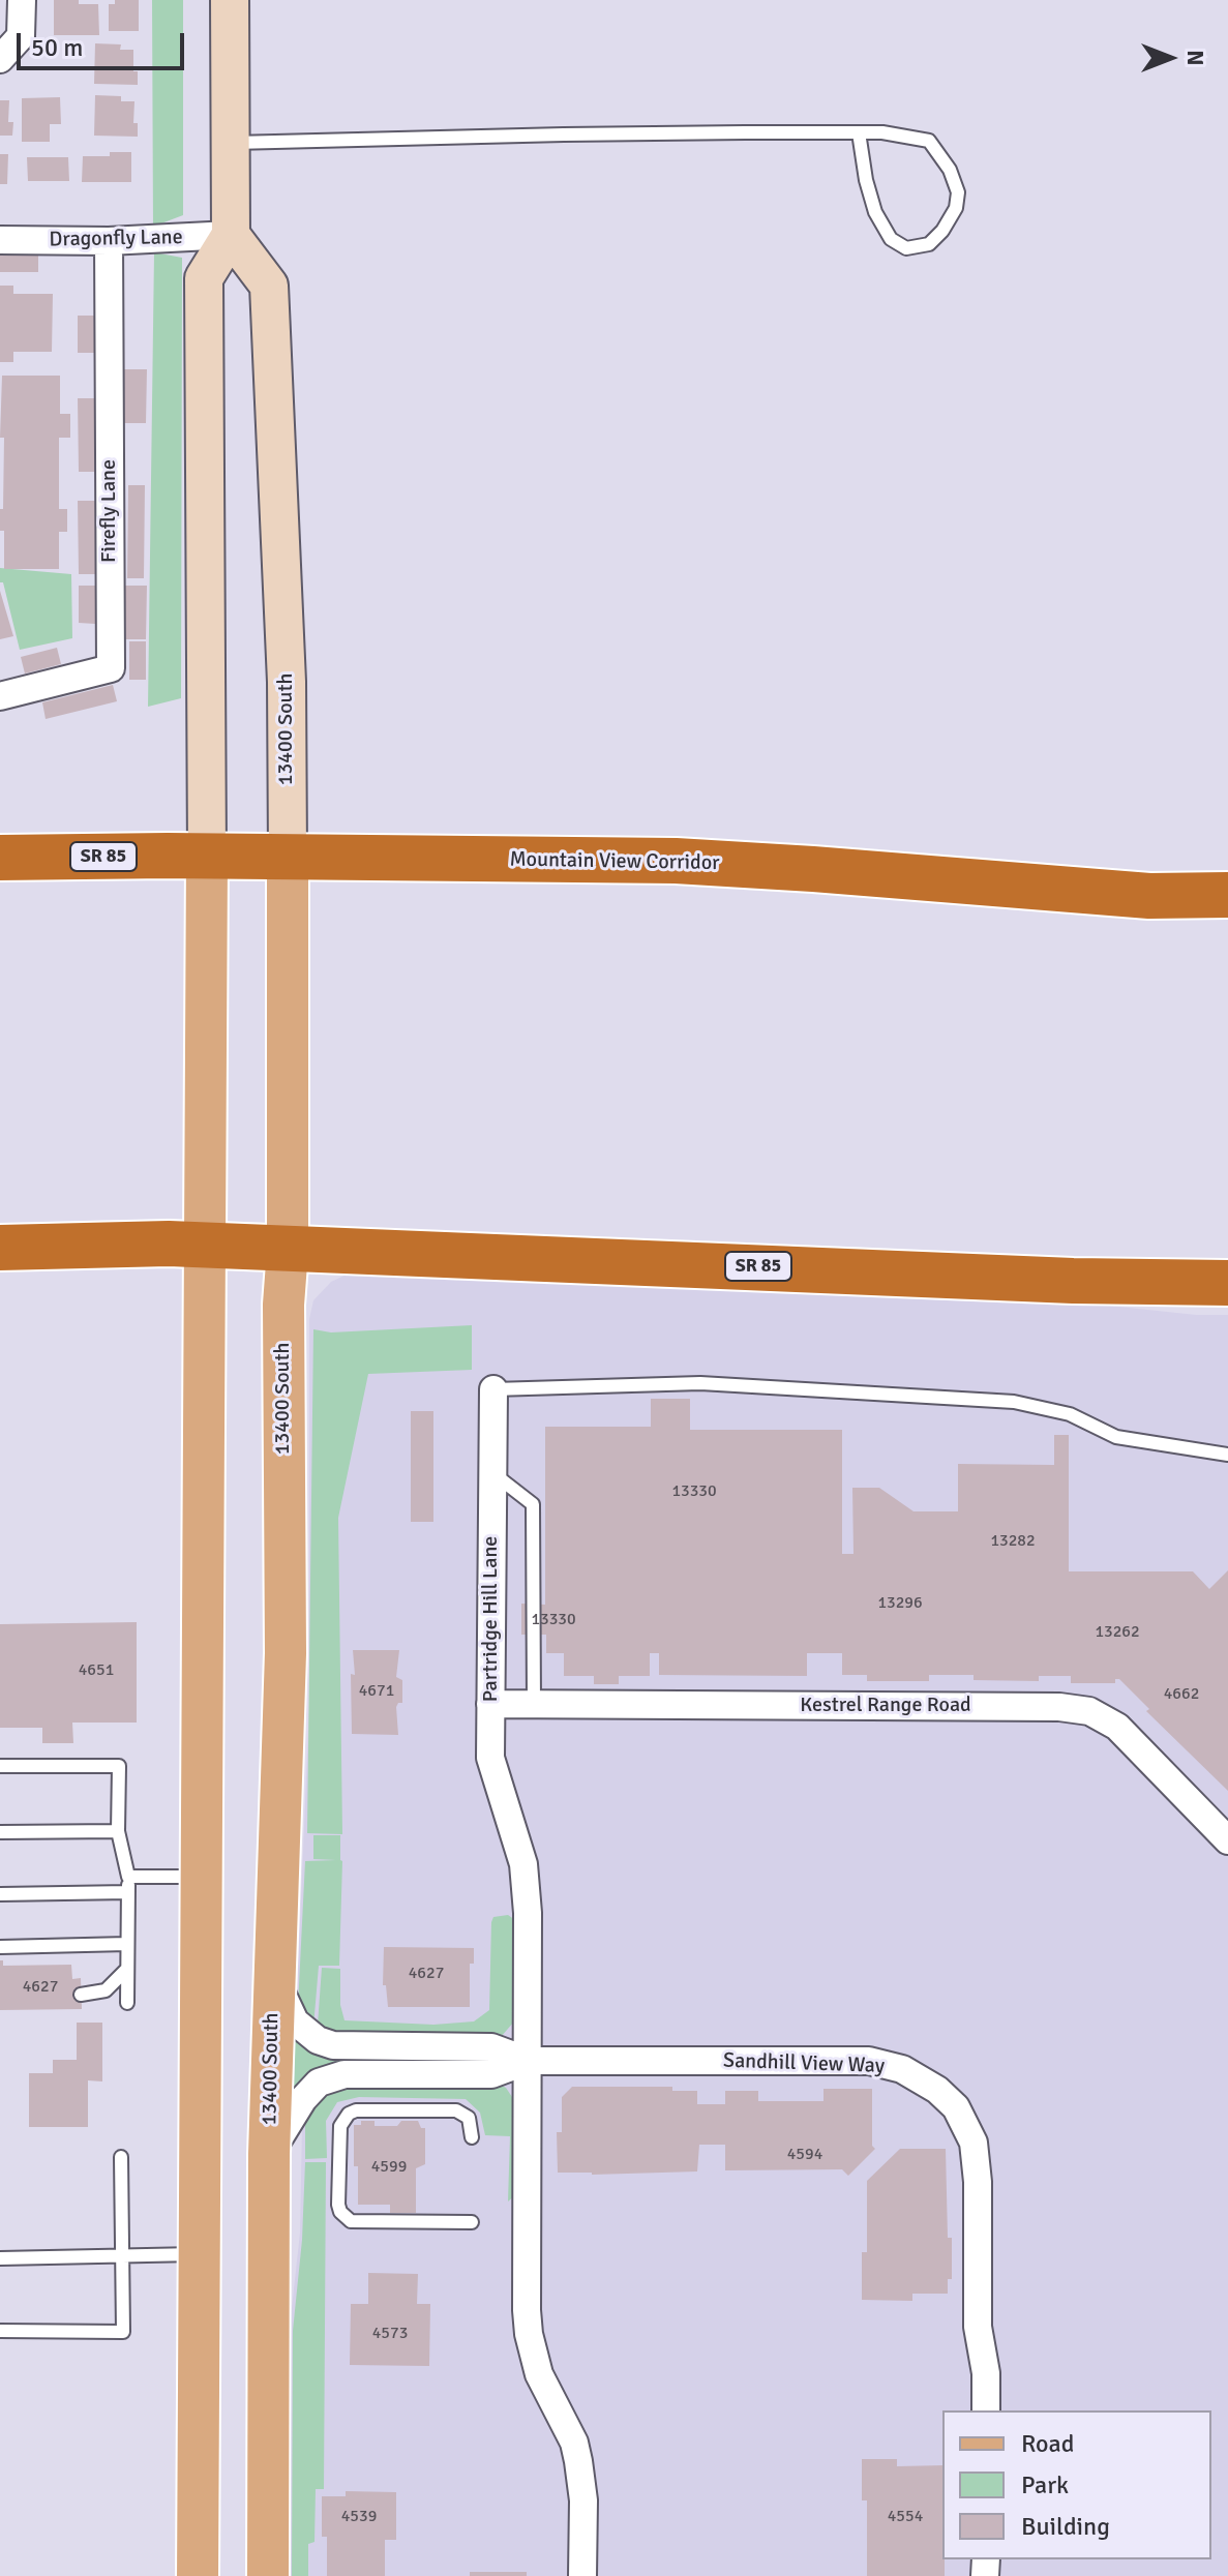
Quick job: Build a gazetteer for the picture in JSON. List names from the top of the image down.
{
  "streets": {
    "highway": ["SR 85", "Mountain View Corridor"],
    "main road": ["13400 South"],
    "street": [
      "Dragonfly Lane",
      "Firefly Lane",
      "Partridge Hill Lane",
      "Kestrel Range Road",
      "Sandhill View Way"
    ]
  },
  "crossings": [
    ["Dragonfly Lane", "Firefly Lane"],
    ["Dragonfly Lane", "13400 South"],
    ["13400 South", "SR 85"],
    ["13400 South", "Mountain View Corridor"],
    ["13400 South", "Sandhill View Way"],
    ["Partridge Hill Lane", "Kestrel Range Road"],
    ["Partridge Hill Lane", "Sandhill View Way"]
  ],
  "house_numbers": [
    "13330",
    "13282",
    "13296",
    "13330",
    "13262",
    "4651",
    "4671",
    "4662",
    "4627",
    "4627",
    "4594",
    "4599",
    "4573",
    "4539",
    "4554"
  ],
  "legend": ["Road", "Park", "Building"],
  "scale_bar": "50 m",
  "north": "right"
}
